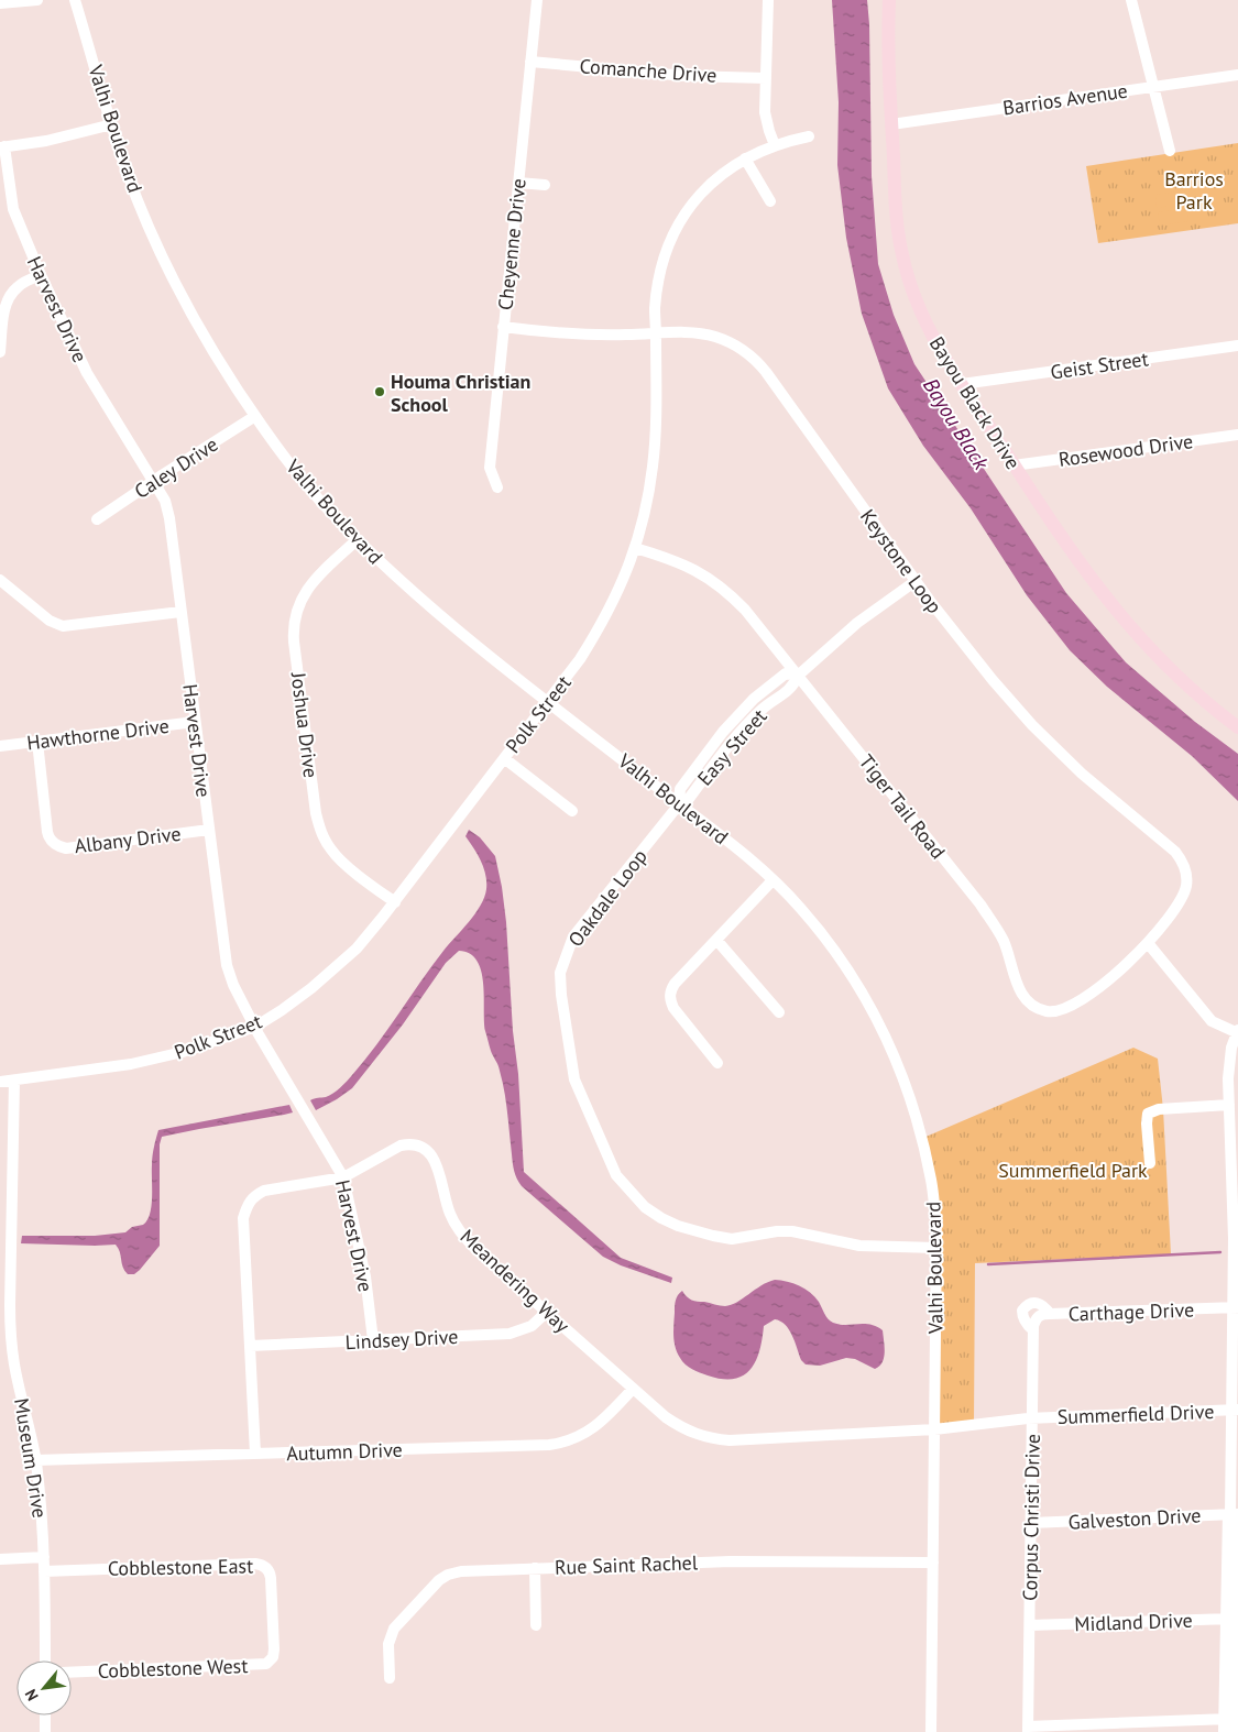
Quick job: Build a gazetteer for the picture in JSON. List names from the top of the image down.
{
  "streets": {
    "main road": ["Bayou Black Drive"],
    "street": [
      "Comanche Drive",
      "Barrios Avenue",
      "Valhi Boulevard",
      "Cheyenne Drive",
      "Harvest Drive",
      "Geist Street",
      "Rosewood Drive",
      "Caley Drive",
      "Keystone Loop",
      "Polk Street",
      "Joshua Drive",
      "Hawthorne Drive",
      "Easy Street",
      "Tiger Tail Road",
      "Albany Drive",
      "Oakdale Loop",
      "Meandering Way",
      "Carthage Drive",
      "Lindsey Drive",
      "Summerfield Drive",
      "Autumn Drive",
      "Museum Drive",
      "Corpus Christi Drive",
      "Galveston Drive",
      "Rue Saint Rachel",
      "Cobblestone East",
      "Midland Drive",
      "Cobblestone West"
    ]
  },
  "crossings": [
    ["Comanche Drive", "Cheyenne Drive"],
    ["Barrios Avenue", "Bayou Black Drive"],
    ["Valhi Boulevard", "Caley Drive"],
    ["Valhi Boulevard", "Polk Street"],
    ["Valhi Boulevard", "Joshua Drive"],
    ["Valhi Boulevard", "Easy Street"],
    ["Valhi Boulevard", "Oakdale Loop"],
    ["Valhi Boulevard", "Meandering Way"],
    ["Valhi Boulevard", "Summerfield Drive"],
    ["Valhi Boulevard", "Rue Saint Rachel"],
    ["Cheyenne Drive", "Keystone Loop"],
    ["Harvest Drive", "Caley Drive"],
    ["Harvest Drive", "Polk Street"],
    ["Harvest Drive", "Hawthorne Drive"],
    ["Harvest Drive", "Albany Drive"],
    ["Harvest Drive", "Meandering Way"],
    ["Harvest Drive", "Lindsey Drive"],
    ["Geist Street", "Bayou Black Drive"],
    ["Bayou Black Drive", "Rosewood Drive"],
    ["Keystone Loop", "Polk Street"],
    ["Keystone Loop", "Easy Street"],
    ["Keystone Loop", "Tiger Tail Road"],
    ["Polk Street", "Joshua Drive"],
    ["Polk Street", "Tiger Tail Road"],
    ["Polk Street", "Museum Drive"],
    ["Hawthorne Drive", "Albany Drive"],
    ["Easy Street", "Tiger Tail Road"],
    ["Easy Street", "Oakdale Loop"],
    ["Meandering Way", "Lindsey Drive"],
    ["Meandering Way", "Summerfield Drive"],
    ["Meandering Way", "Autumn Drive"],
    ["Carthage Drive", "Corpus Christi Drive"],
    ["Summerfield Drive", "Corpus Christi Drive"],
    ["Autumn Drive", "Museum Drive"],
    ["Museum Drive", "Cobblestone East"],
    ["Corpus Christi Drive", "Galveston Drive"],
    ["Corpus Christi Drive", "Midland Drive"],
    ["Cobblestone East", "Cobblestone West"]
  ],
  "water": ["Bayou Black"],
  "parks": ["Barrios Park", "Summerfield Park"],
  "places": ["Houma Christian School"],
  "north": "bottom left"
}
